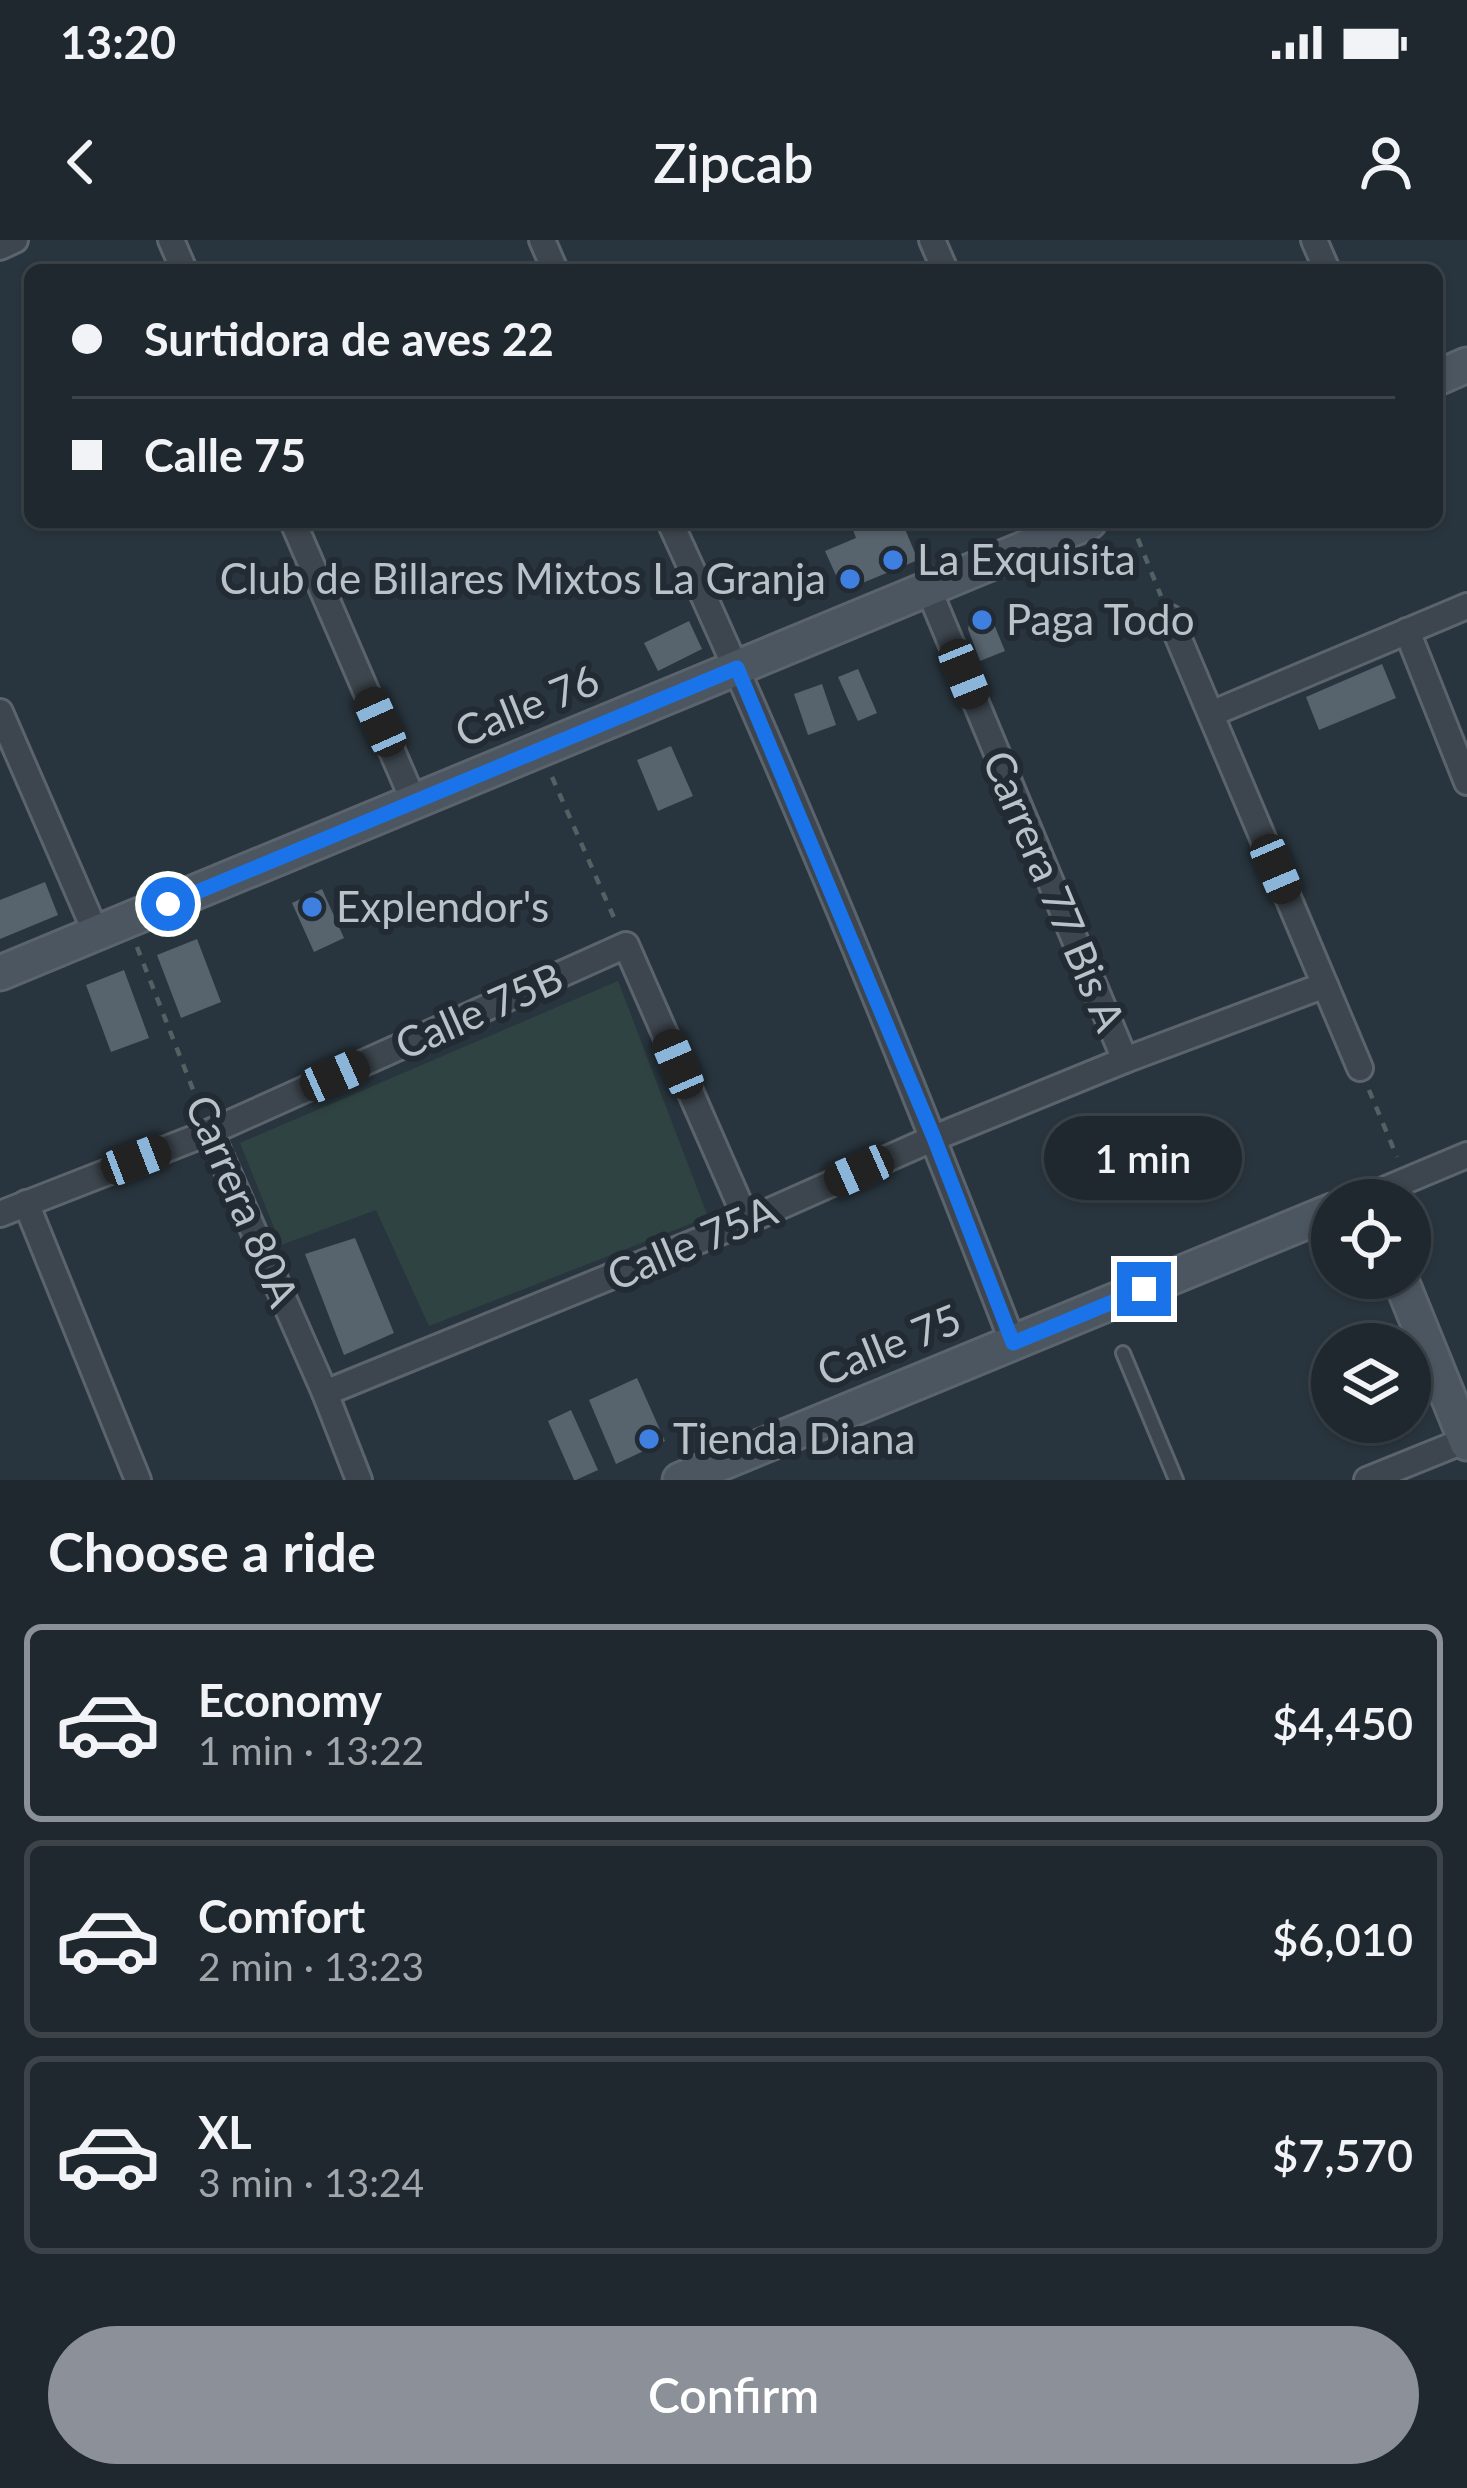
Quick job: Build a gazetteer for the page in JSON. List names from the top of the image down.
{
  "streets": {
    "street": [
      "Calle 76",
      "Carrera 77 Bis A",
      "Calle 75B",
      "Carrera 80A",
      "Calle 75A",
      "Calle 75"
    ]
  },
  "crossings": [
    ["Calle 76", "Carrera 77 Bis A"],
    ["Calle 76", "Carrera 80A"],
    ["Carrera 77 Bis A", "Calle 75A"],
    ["Calle 75B", "Carrera 80A"],
    ["Carrera 80A", "Calle 75A"]
  ],
  "places": [
    "La Exquisita",
    "Club de Billares Mixtos La Granja",
    "Paga Todo",
    "Explendor's",
    "Tienda Diana"
  ],
  "page": {
    "status": "13:20",
    "header": "Zipcab",
    "banner": ["Surtidora de aves 22", "Calle 75"],
    "bubble": "1 min",
    "heading": "Choose a ride",
    "list": [
      {
        "name": "Economy",
        "note": "1 min · 13:22",
        "value": "$4,450"
      },
      {
        "name": "Comfort",
        "note": "2 min · 13:23",
        "value": "$6,010"
      },
      {
        "name": "XL",
        "note": "3 min · 13:24",
        "value": "$7,570"
      }
    ],
    "buttons": "Confirm"
  }
}
